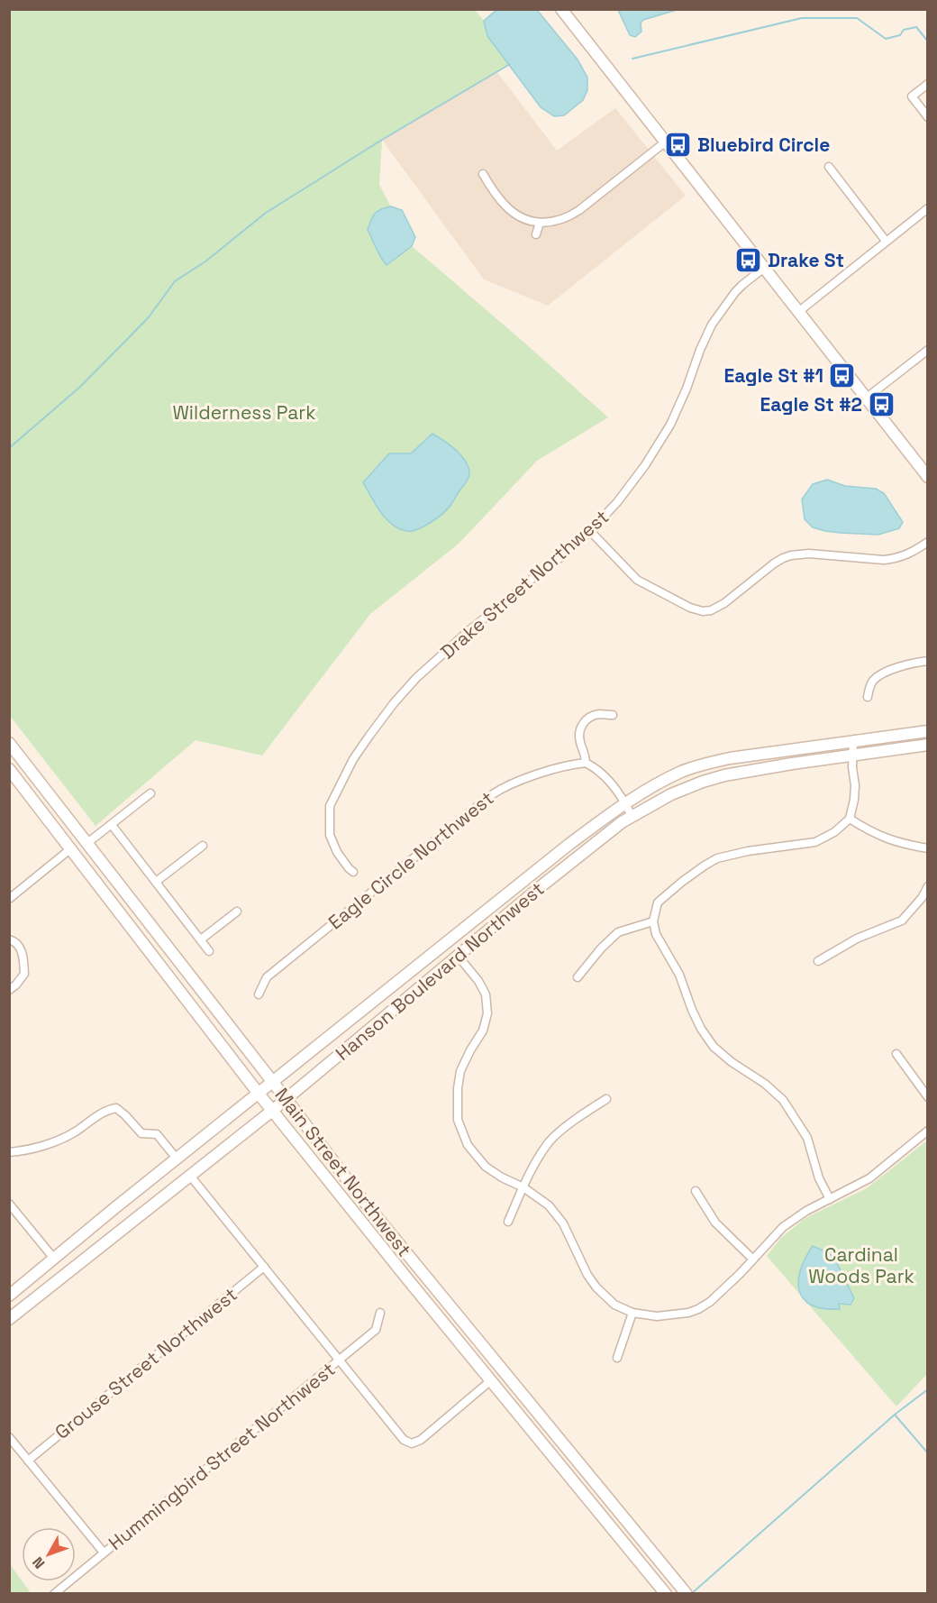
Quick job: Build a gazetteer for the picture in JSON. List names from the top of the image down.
{
  "streets": {
    "main road": ["Hanson Boulevard Northwest", "Main Street Northwest"],
    "street": [
      "Drake Street Northwest",
      "Eagle Circle Northwest",
      "Grouse Street Northwest",
      "Hummingbird Street Northwest"
    ]
  },
  "crossings": [
    ["Hanson Boulevard Northwest", "Main Street Northwest"]
  ],
  "parks": ["Wilderness Park", "Cardinal Woods Park"],
  "places": {
    "bus stop": [
      "Bluebird Circle",
      "Drake St",
      "Eagle St #1",
      "Eagle St #2"
    ]
  },
  "north": "bottom left"
}
